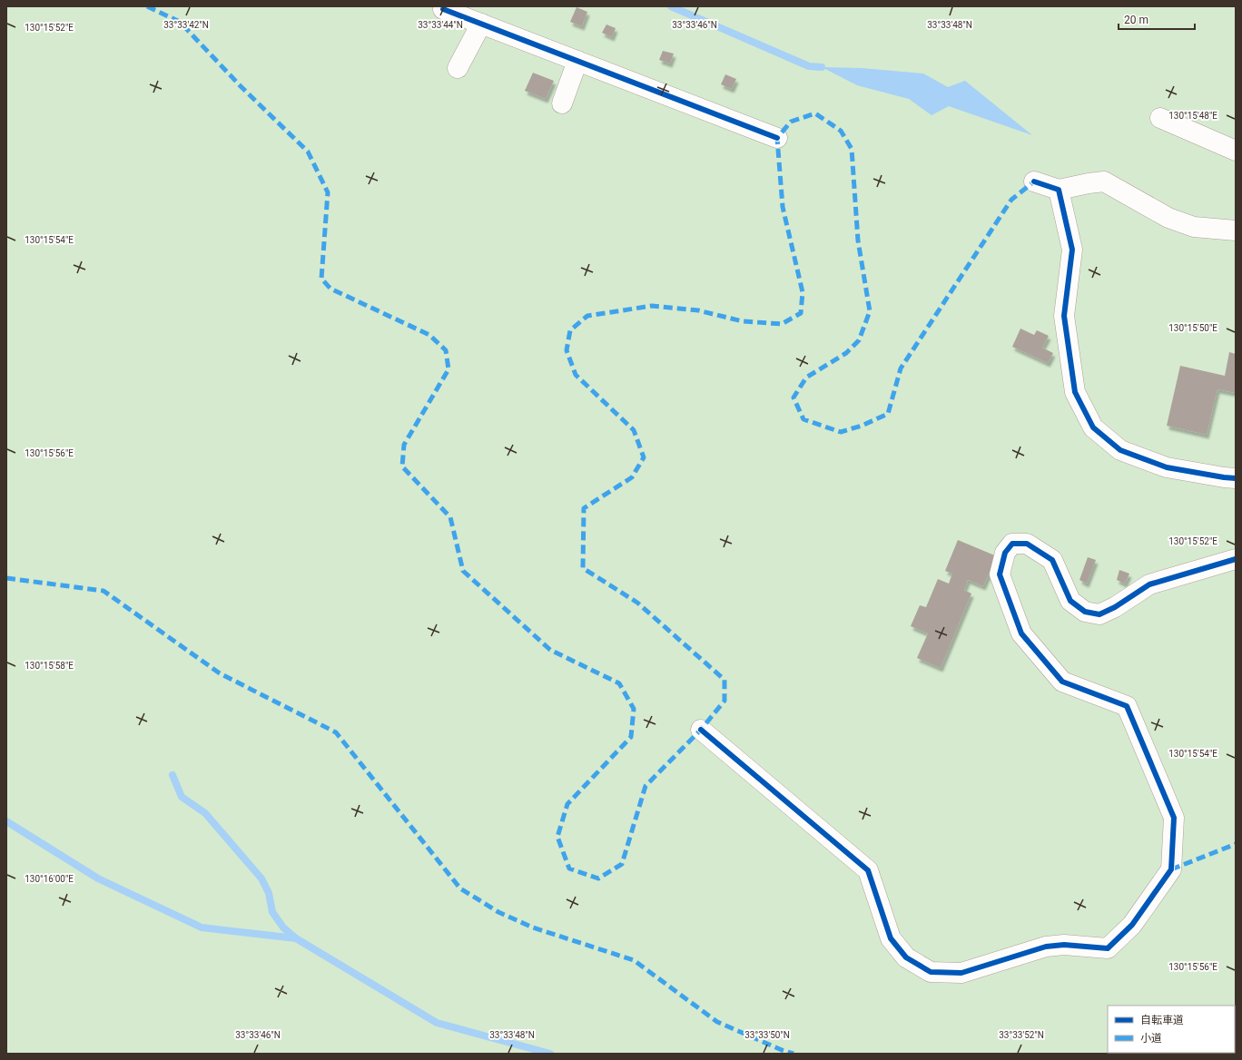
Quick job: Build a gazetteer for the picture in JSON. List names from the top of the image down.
{
  "legend": ["自転車道", "小道"],
  "scale_bar": "20 m",
  "coordinates": [
    "33°33'42\"N",
    "33°33'44\"N",
    "33°33'46\"N",
    "33°33'48\"N",
    "130°15'52\"E",
    "130°15'48\"E",
    "130°15'54\"E",
    "130°15'50\"E",
    "130°15'56\"E",
    "130°15'58\"E",
    "130°16'00\"E",
    "33°33'50\"N",
    "33°33'52\"N"
  ]
}
